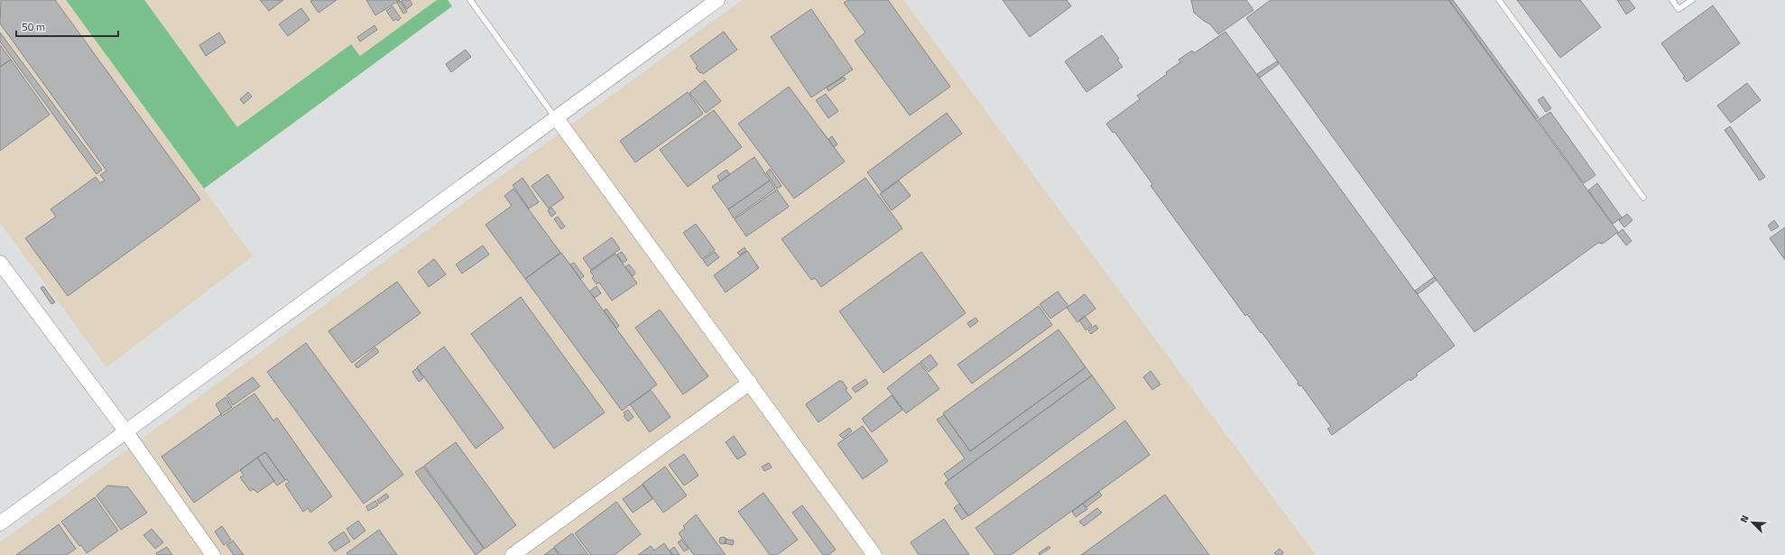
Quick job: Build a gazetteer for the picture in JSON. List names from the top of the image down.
{
  "scale_bar": "50 m",
  "north": "top left"
}
